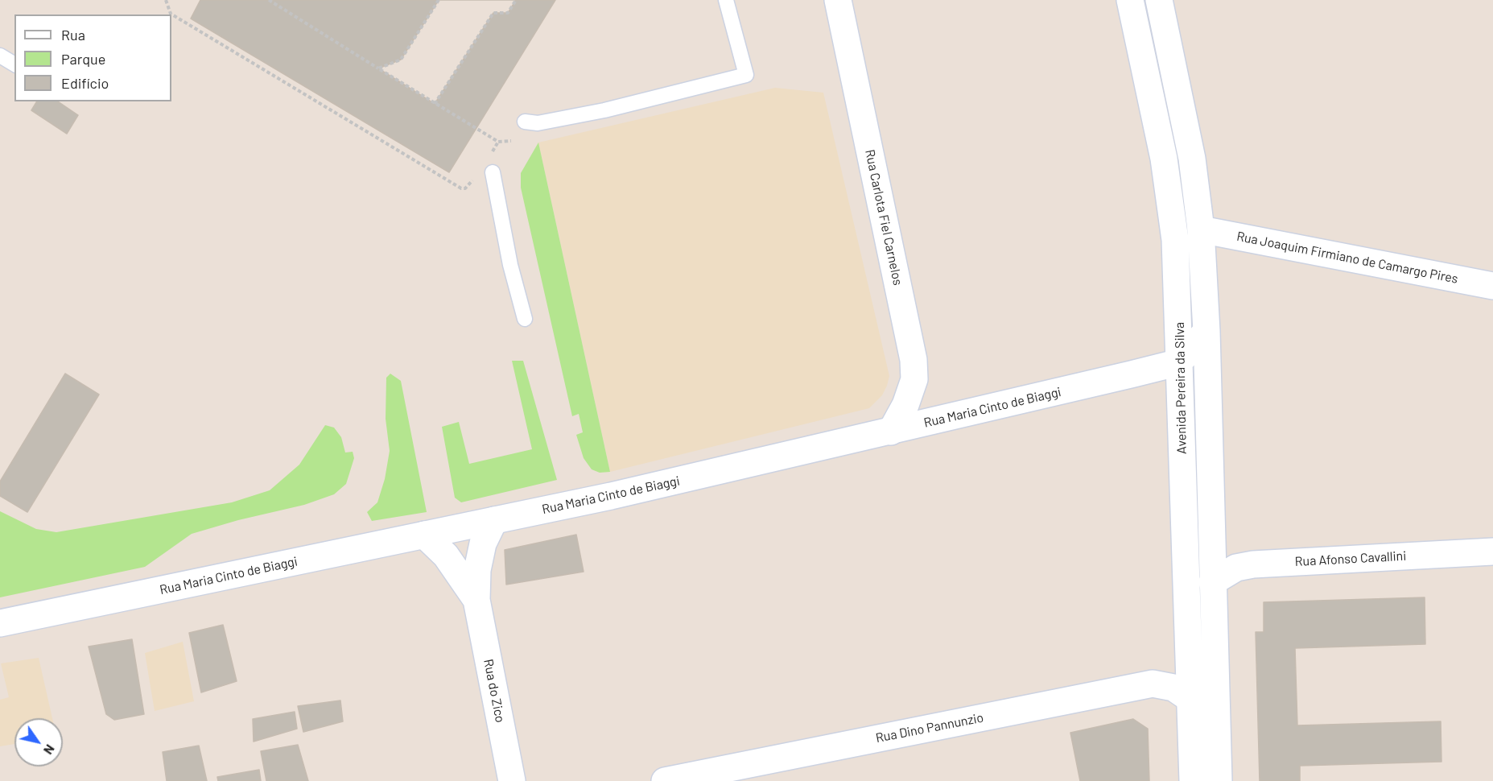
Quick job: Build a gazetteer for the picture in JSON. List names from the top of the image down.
{
  "streets": {
    "main road": [
      "Rua Carlota Fiel Carnelos",
      "Rua Joaquim Firmiano de Camargo Pires",
      "Avenida Pereira da Silva",
      "Rua Maria Cinto de Biaggi",
      "Rua Afonso Cavallini",
      "Rua do Zico",
      "Rua Dino Pannunzio"
    ]
  },
  "crossings": [
    ["Rua Carlota Fiel Carnelos", "Rua Maria Cinto de Biaggi"],
    ["Rua Joaquim Firmiano de Camargo Pires", "Avenida Pereira da Silva"],
    ["Avenida Pereira da Silva", "Rua Maria Cinto de Biaggi"],
    ["Avenida Pereira da Silva", "Rua Afonso Cavallini"],
    ["Avenida Pereira da Silva", "Rua Dino Pannunzio"],
    ["Rua Maria Cinto de Biaggi", "Rua do Zico"]
  ],
  "legend": ["Rua", "Parque", "Edifício"],
  "north": "bottom right"
}
